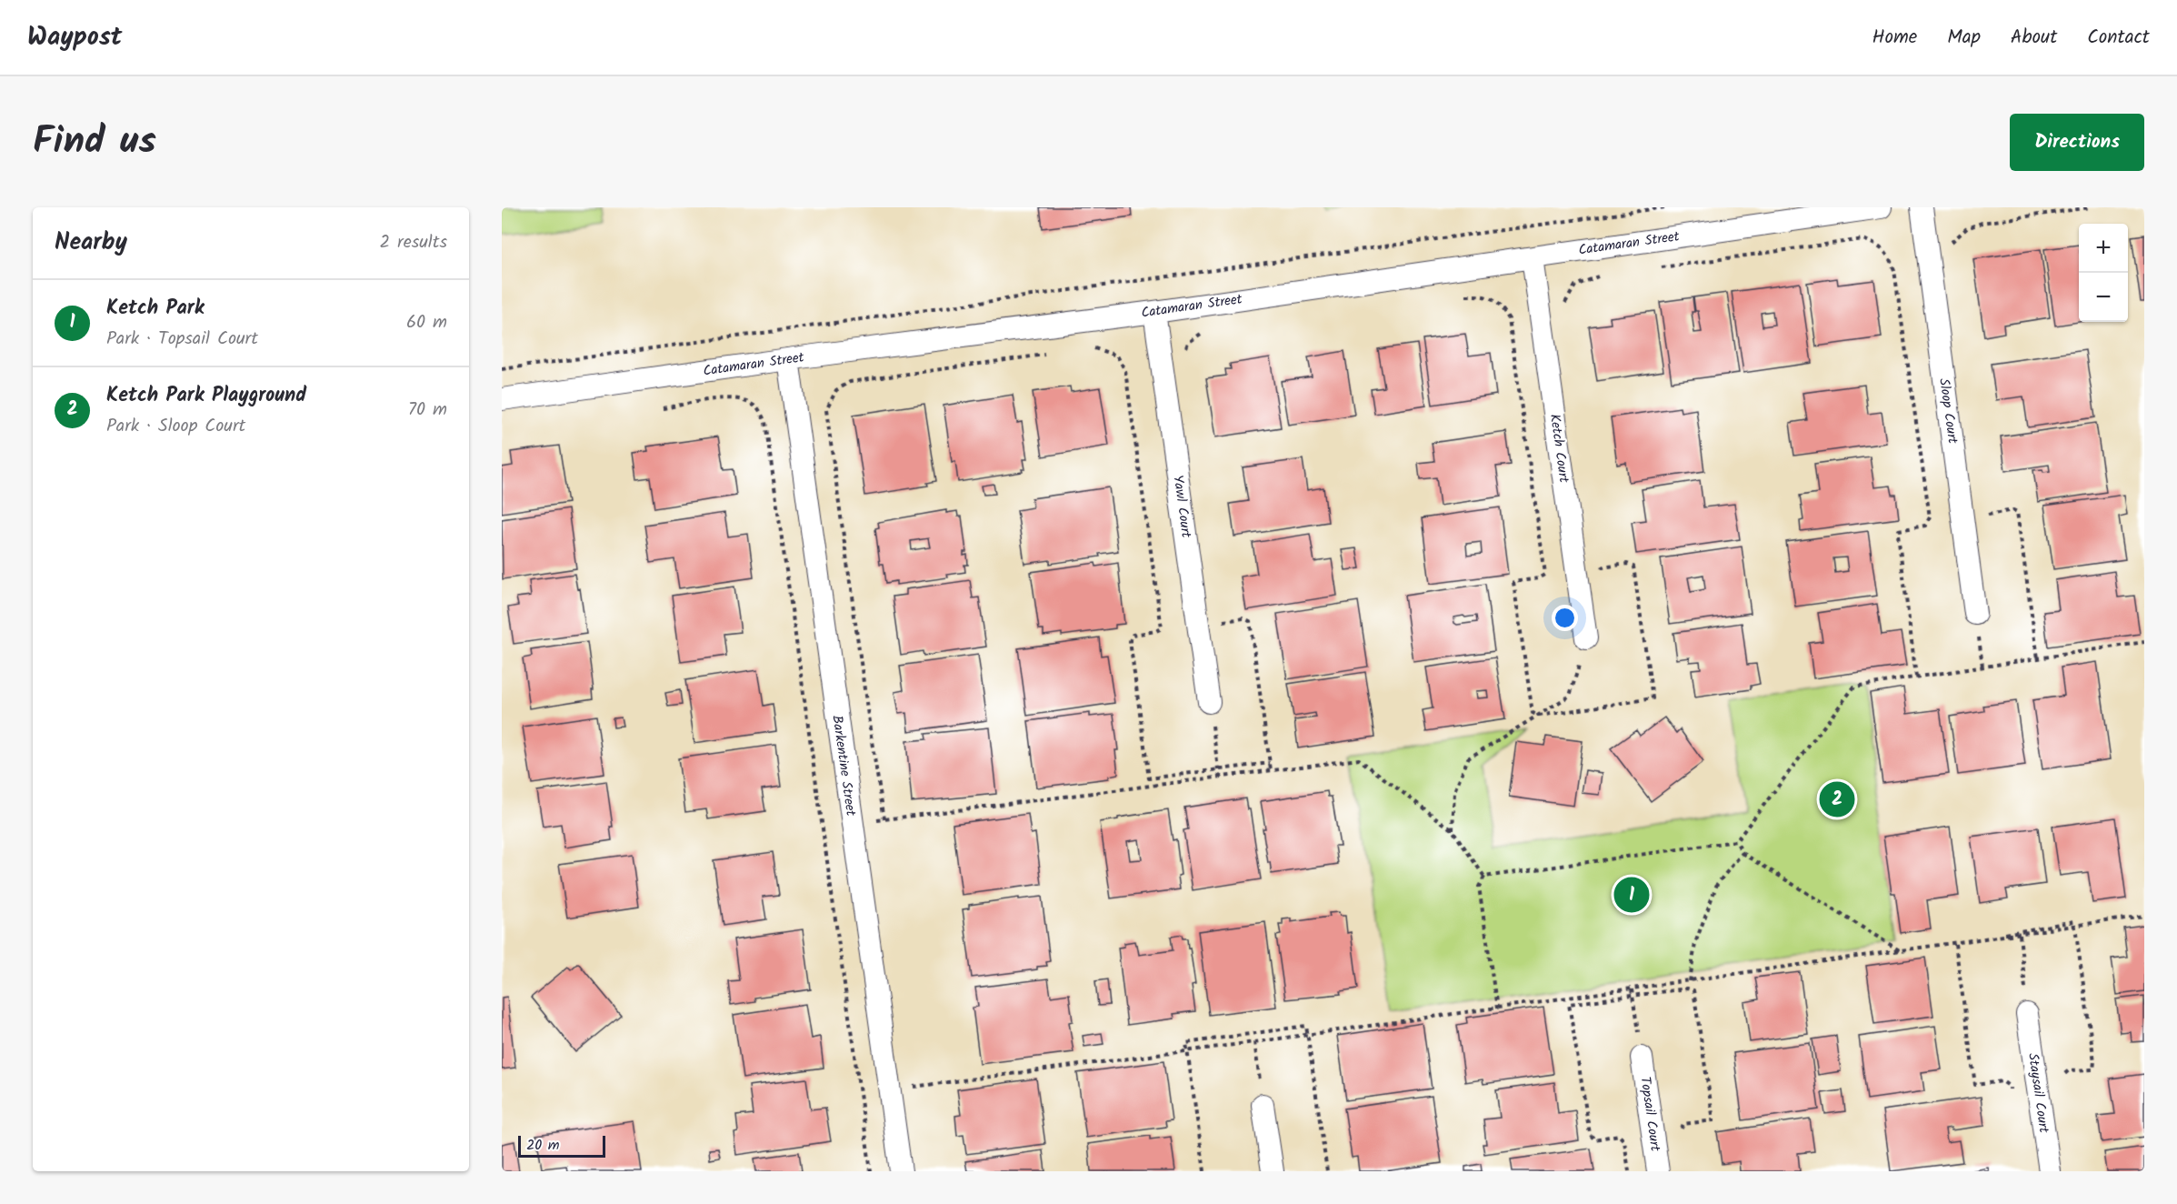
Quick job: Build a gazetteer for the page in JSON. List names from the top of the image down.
{
  "streets": {
    "street": [
      "Catamaran Street",
      "Sloop Court",
      "Ketch Court",
      "Yawl Court",
      "Barkentine Street",
      "Staysail Court",
      "Topsail Court"
    ]
  },
  "crossings": [
    ["Catamaran Street", "Ketch Court"],
    ["Catamaran Street", "Yawl Court"],
    ["Catamaran Street", "Barkentine Street"]
  ],
  "scale_bar": "20 m",
  "page": {
    "header": "Waypost",
    "nav": [
      "Home",
      "Map",
      "About",
      "Contact"
    ],
    "title": "Find us",
    "buttons": "Directions",
    "heading": ["Nearby", "2 results"],
    "map_buttons": ["+", "−"],
    "list": [
      {
        "mark": "1",
        "name": "Ketch Park",
        "note": "Park · Topsail Court",
        "value": "60 m"
      },
      {
        "mark": "2",
        "name": "Ketch Park Playground",
        "note": "Park · Sloop Court",
        "value": "70 m"
      }
    ],
    "pins": ["2", "1"],
    "scale": "20 m"
  }
}
